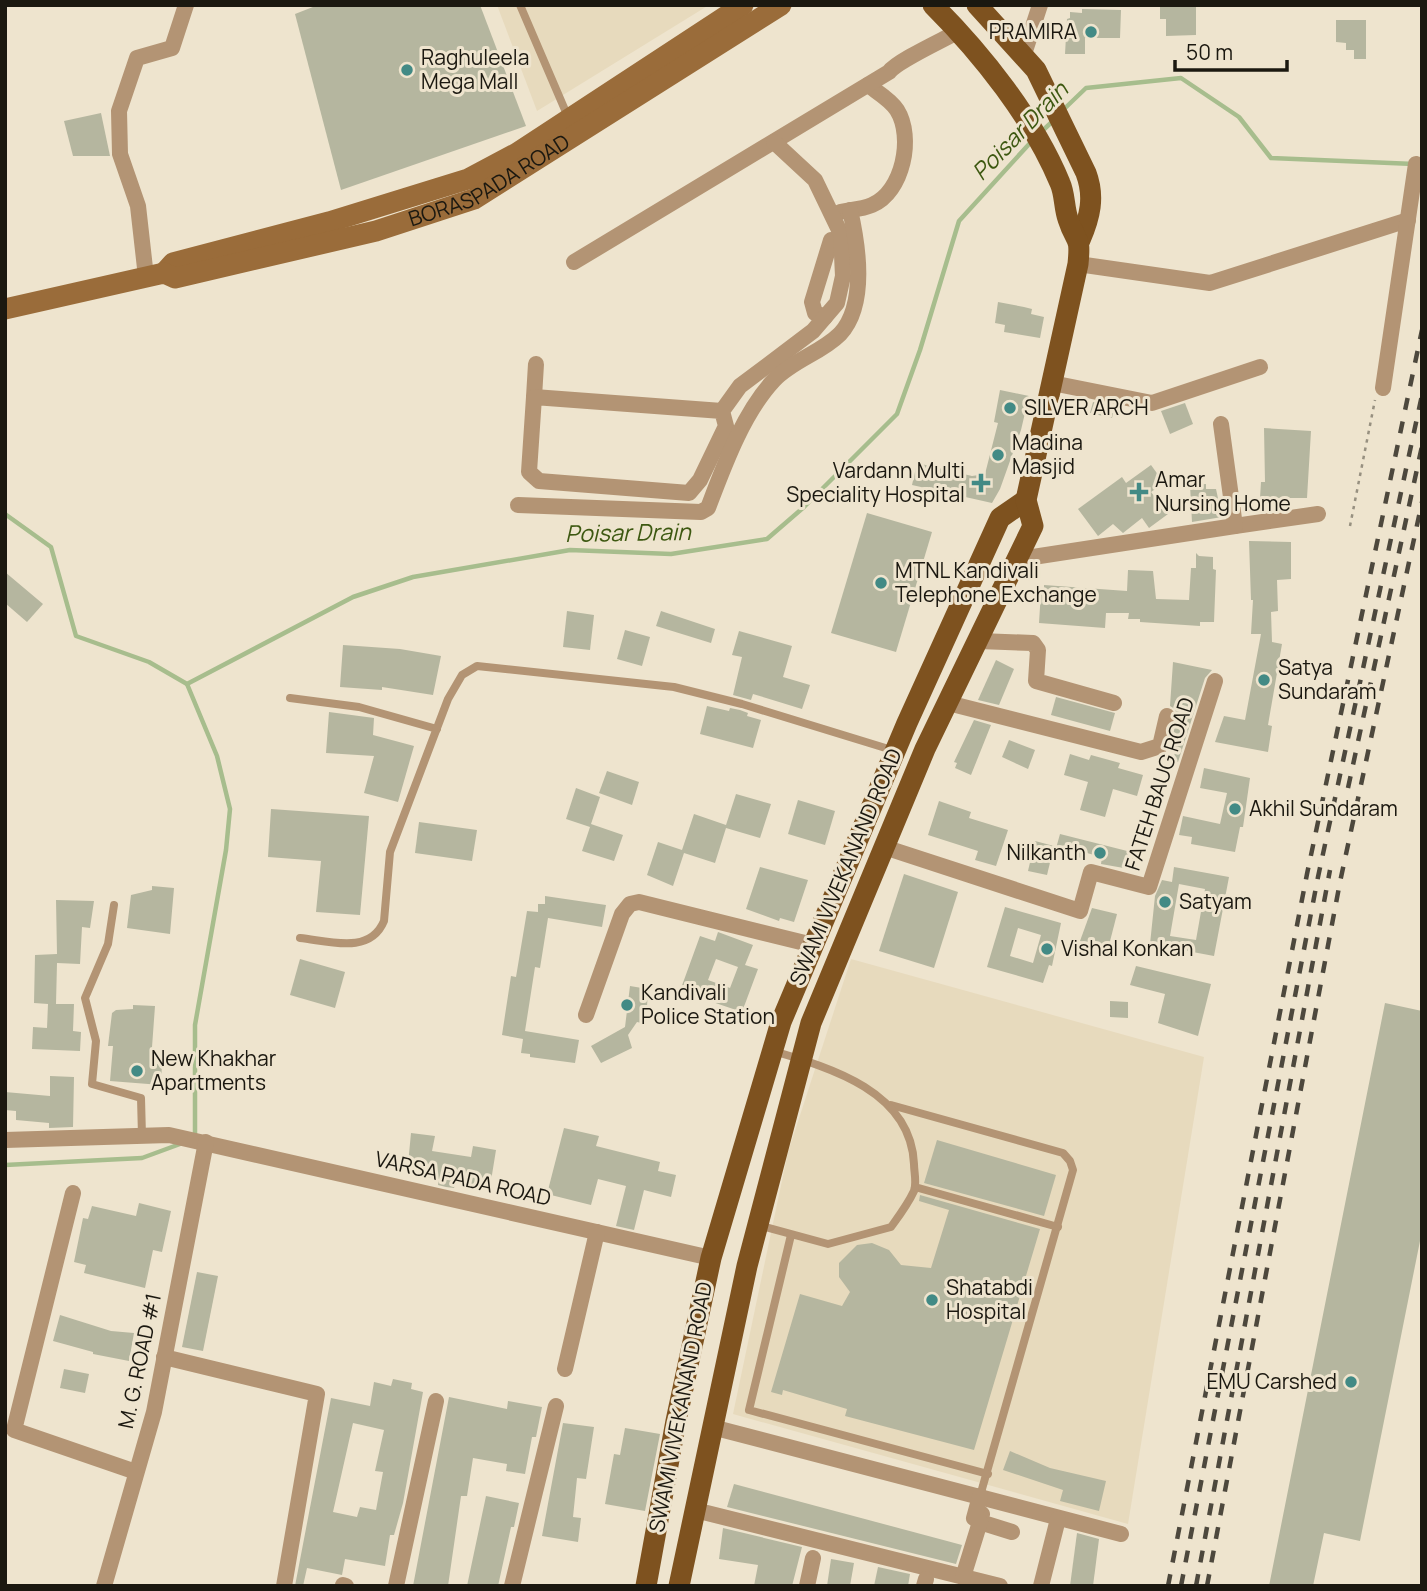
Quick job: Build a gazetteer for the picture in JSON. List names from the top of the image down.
{
  "streets": {
    "main road": ["BORASPADA ROAD", "SWAMI VIVEKANAND ROAD"],
    "street": ["FATEH BAUG ROAD", "VARSA PADA ROAD", "M. G. ROAD #1"]
  },
  "crossings": [
    ["FATEH BAUG ROAD", "SWAMI VIVEKANAND ROAD"],
    ["SWAMI VIVEKANAND ROAD", "VARSA PADA ROAD"],
    ["VARSA PADA ROAD", "M. G. ROAD #1"]
  ],
  "water": ["Poisar Drain"],
  "places": {
    "other": [
      "PRAMIRA",
      "Raghuleela Mega Mall",
      "SILVER ARCH",
      "Madina Masjid",
      "MTNL Kandivali Telephone Exchange",
      "Satya Sundaram",
      "Akhil Sundaram",
      "Nilkanth",
      "Satyam",
      "Vishal Konkan",
      "Kandivali Police Station",
      "New Khakhar Apartments",
      "Shatabdi Hospital",
      "EMU Carshed"
    ],
    "health": ["Vardann Multi Speciality Hospital", "Amar Nursing Home"]
  },
  "scale_bar": "50 m"
}
